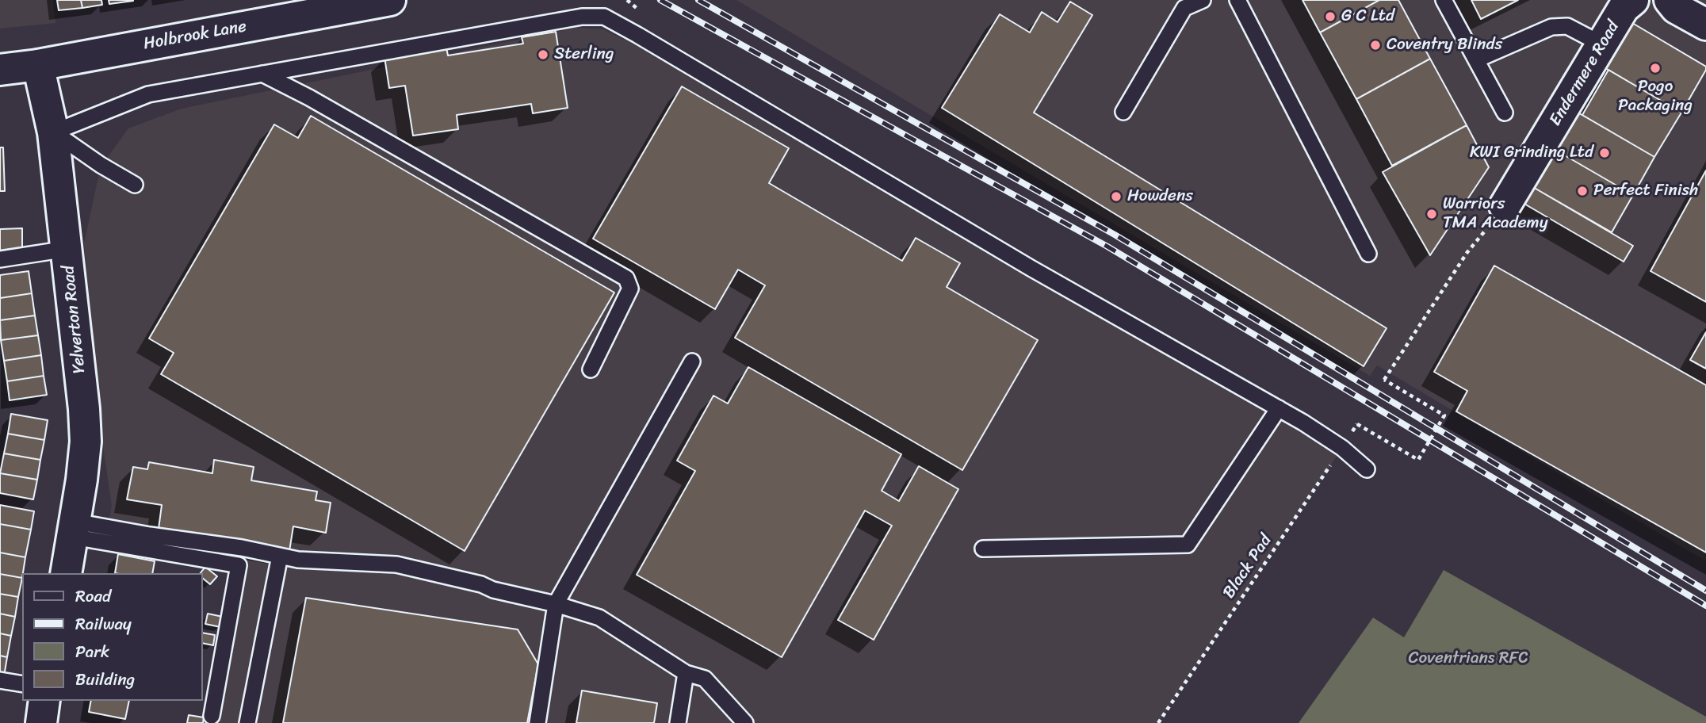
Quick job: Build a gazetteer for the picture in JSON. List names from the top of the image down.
{
  "streets": {
    "street": ["Holbrook Lane", "Endermere Road", "Yelverton Road"],
    "path": ["Black Pad"]
  },
  "crossings": [
    ["Holbrook Lane", "Yelverton Road"],
    ["Endermere Road", "Black Pad"]
  ],
  "parks": ["Coventrians RFC"],
  "places": [
    "G C Ltd",
    "Coventry Blinds",
    "Sterling",
    "Pogo Packaging",
    "KWI Grinding Ltd",
    "Perfect Finish",
    "Howdens",
    "Warriors TMA Academy"
  ],
  "legend": [
    "Road",
    "Railway",
    "Park",
    "Building"
  ]
}
